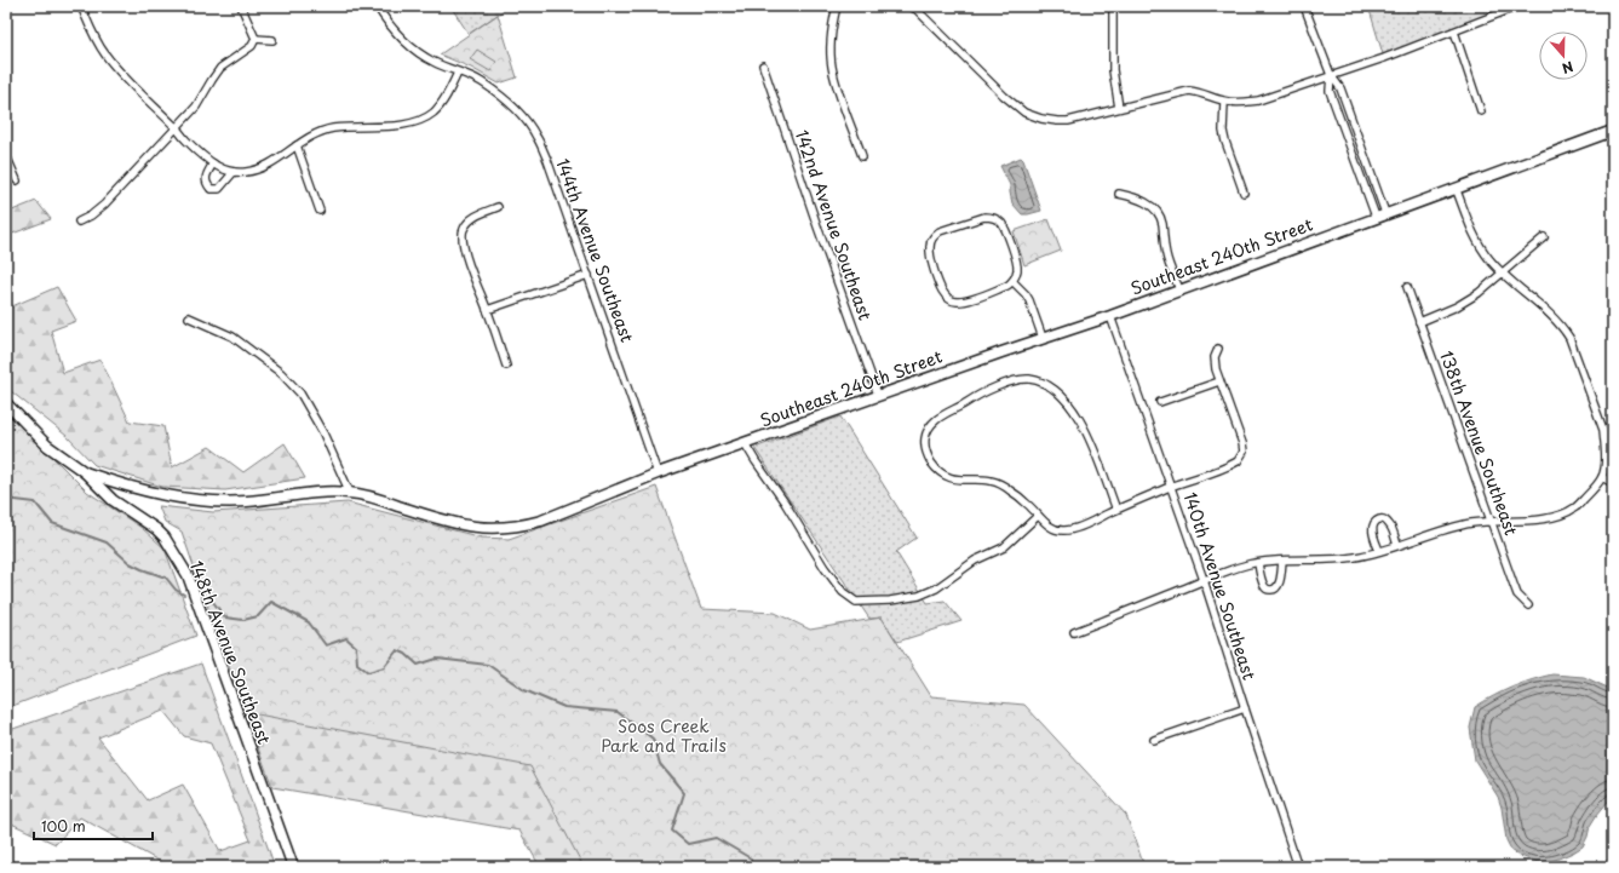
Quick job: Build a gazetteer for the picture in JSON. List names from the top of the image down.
{
  "streets": {
    "main road": ["Southeast 240th Street", "148th Avenue Southeast"],
    "street": [
      "142nd Avenue Southeast",
      "144th Avenue Southeast",
      "138th Avenue Southeast",
      "140th Avenue Southeast"
    ]
  },
  "crossings": [
    ["142nd Avenue Southeast", "Southeast 240th Street"],
    ["144th Avenue Southeast", "Southeast 240th Street"],
    ["Southeast 240th Street", "140th Avenue Southeast"],
    ["Southeast 240th Street", "148th Avenue Southeast"]
  ],
  "parks": ["Soos Creek Park and Trails"],
  "scale_bar": "100 m",
  "north": "bottom"
}
